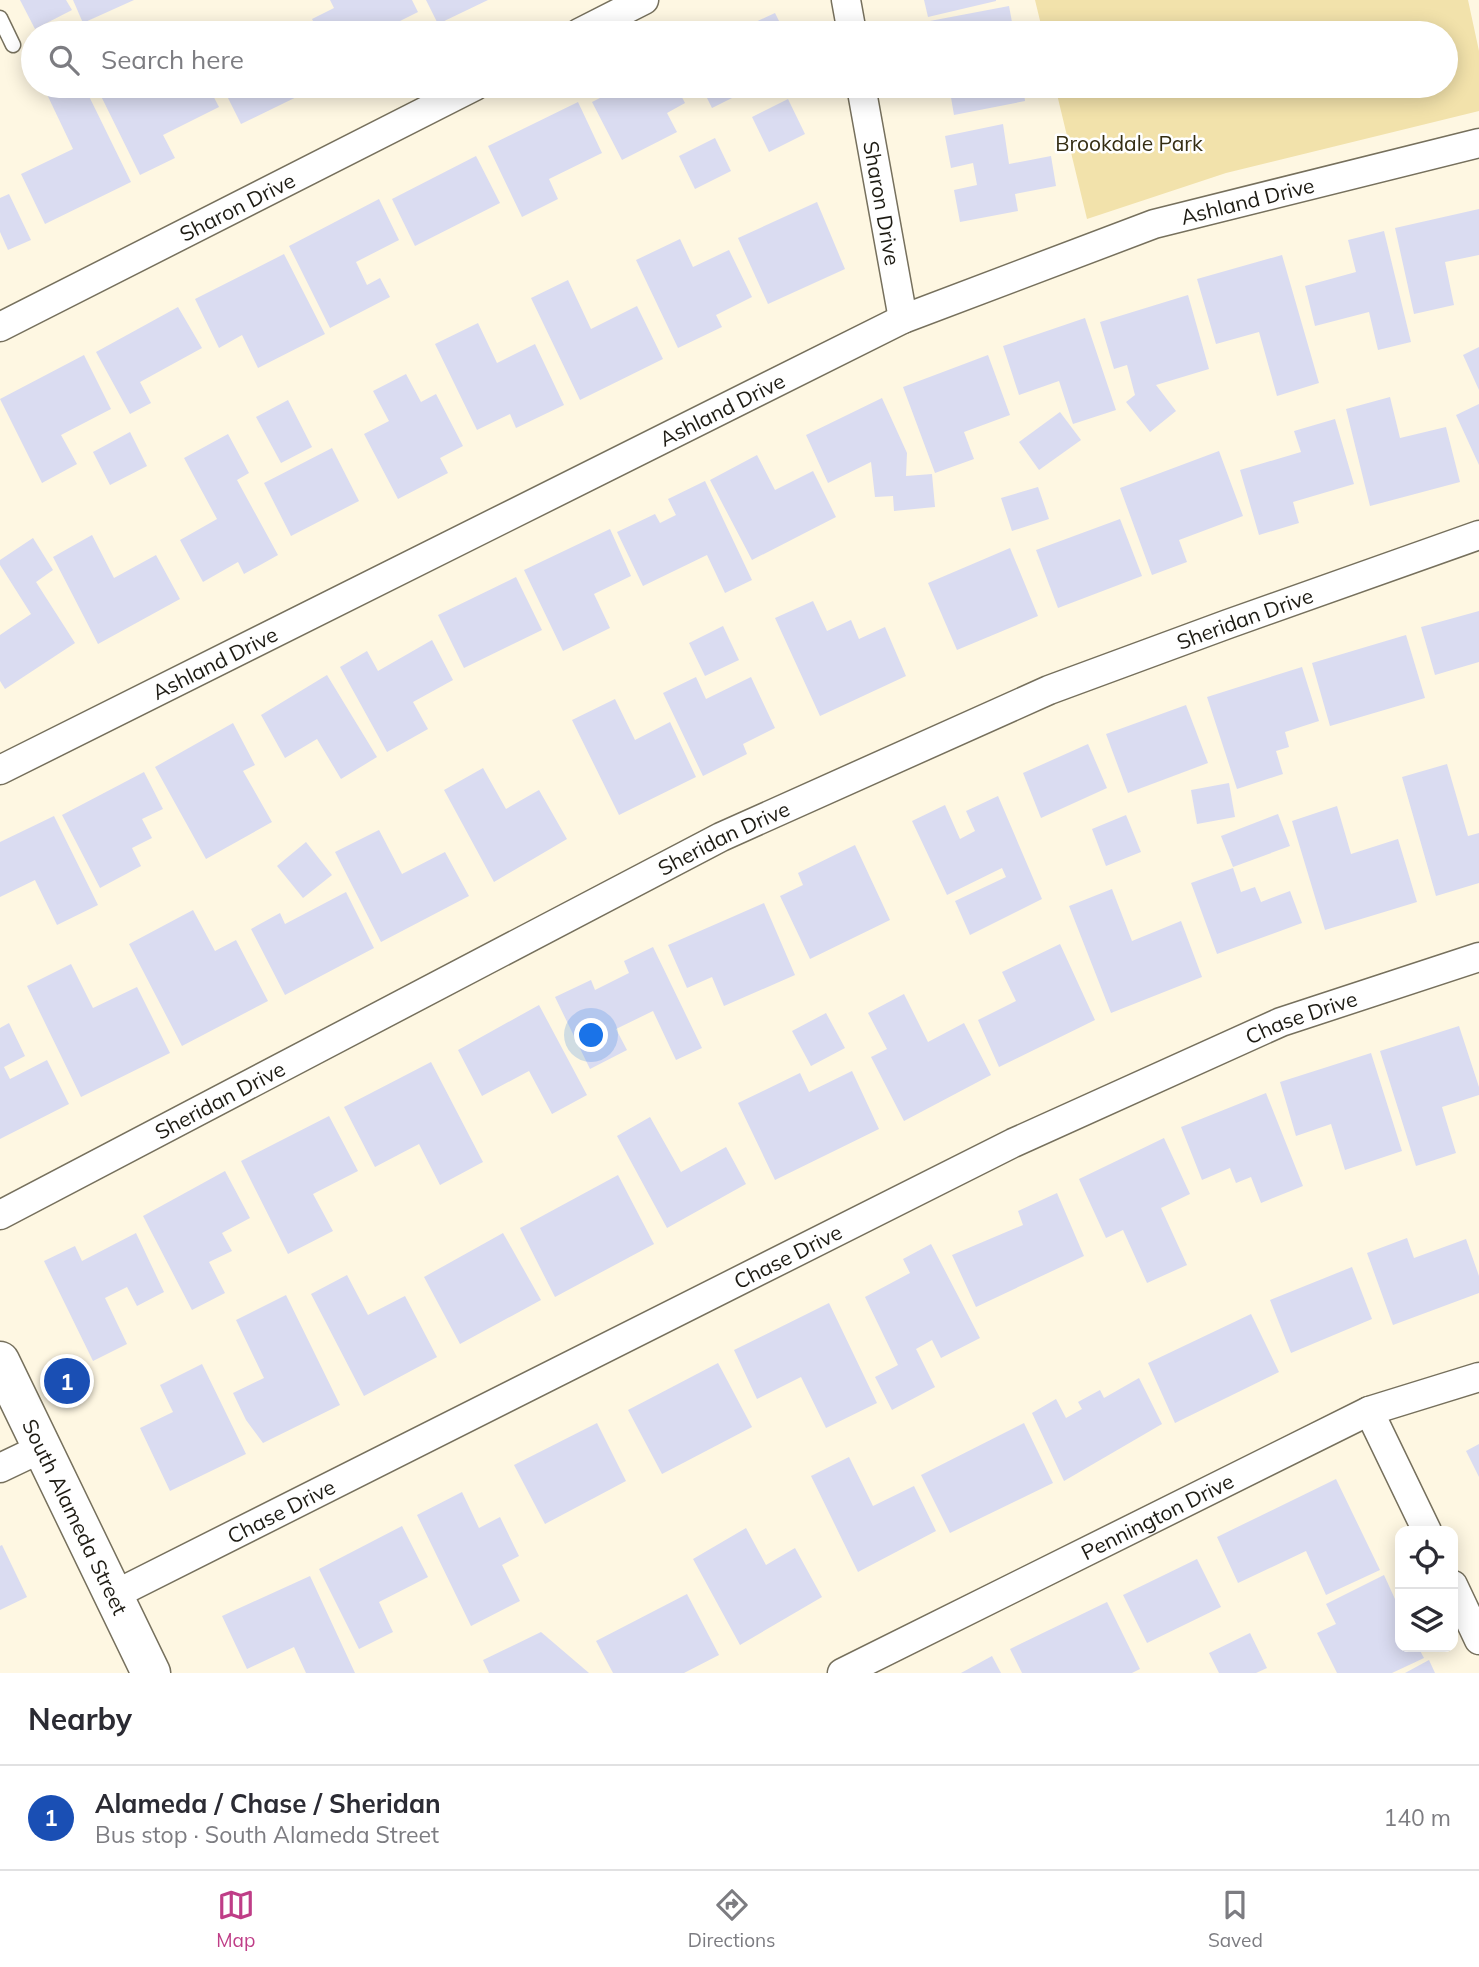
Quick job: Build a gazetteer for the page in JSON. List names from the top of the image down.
{
  "streets": {
    "main road": ["South Alameda Street"],
    "street": [
      "Ashland Drive",
      "Sharon Drive",
      "Sheridan Drive",
      "Chase Drive",
      "Pennington Drive"
    ]
  },
  "crossings": [
    ["Ashland Drive", "Sharon Drive"],
    ["Chase Drive", "South Alameda Street"]
  ],
  "parks": ["Brookdale Park"],
  "page": {
    "search": "Search here",
    "pins": "1",
    "heading": "Nearby",
    "list": [
      {
        "mark": "1",
        "name": "Alameda / Chase / Sheridan",
        "note": "Bus stop · South Alameda Street",
        "value": "140 m"
      }
    ],
    "nav": ["Map", "Directions", "Saved"]
  }
}
